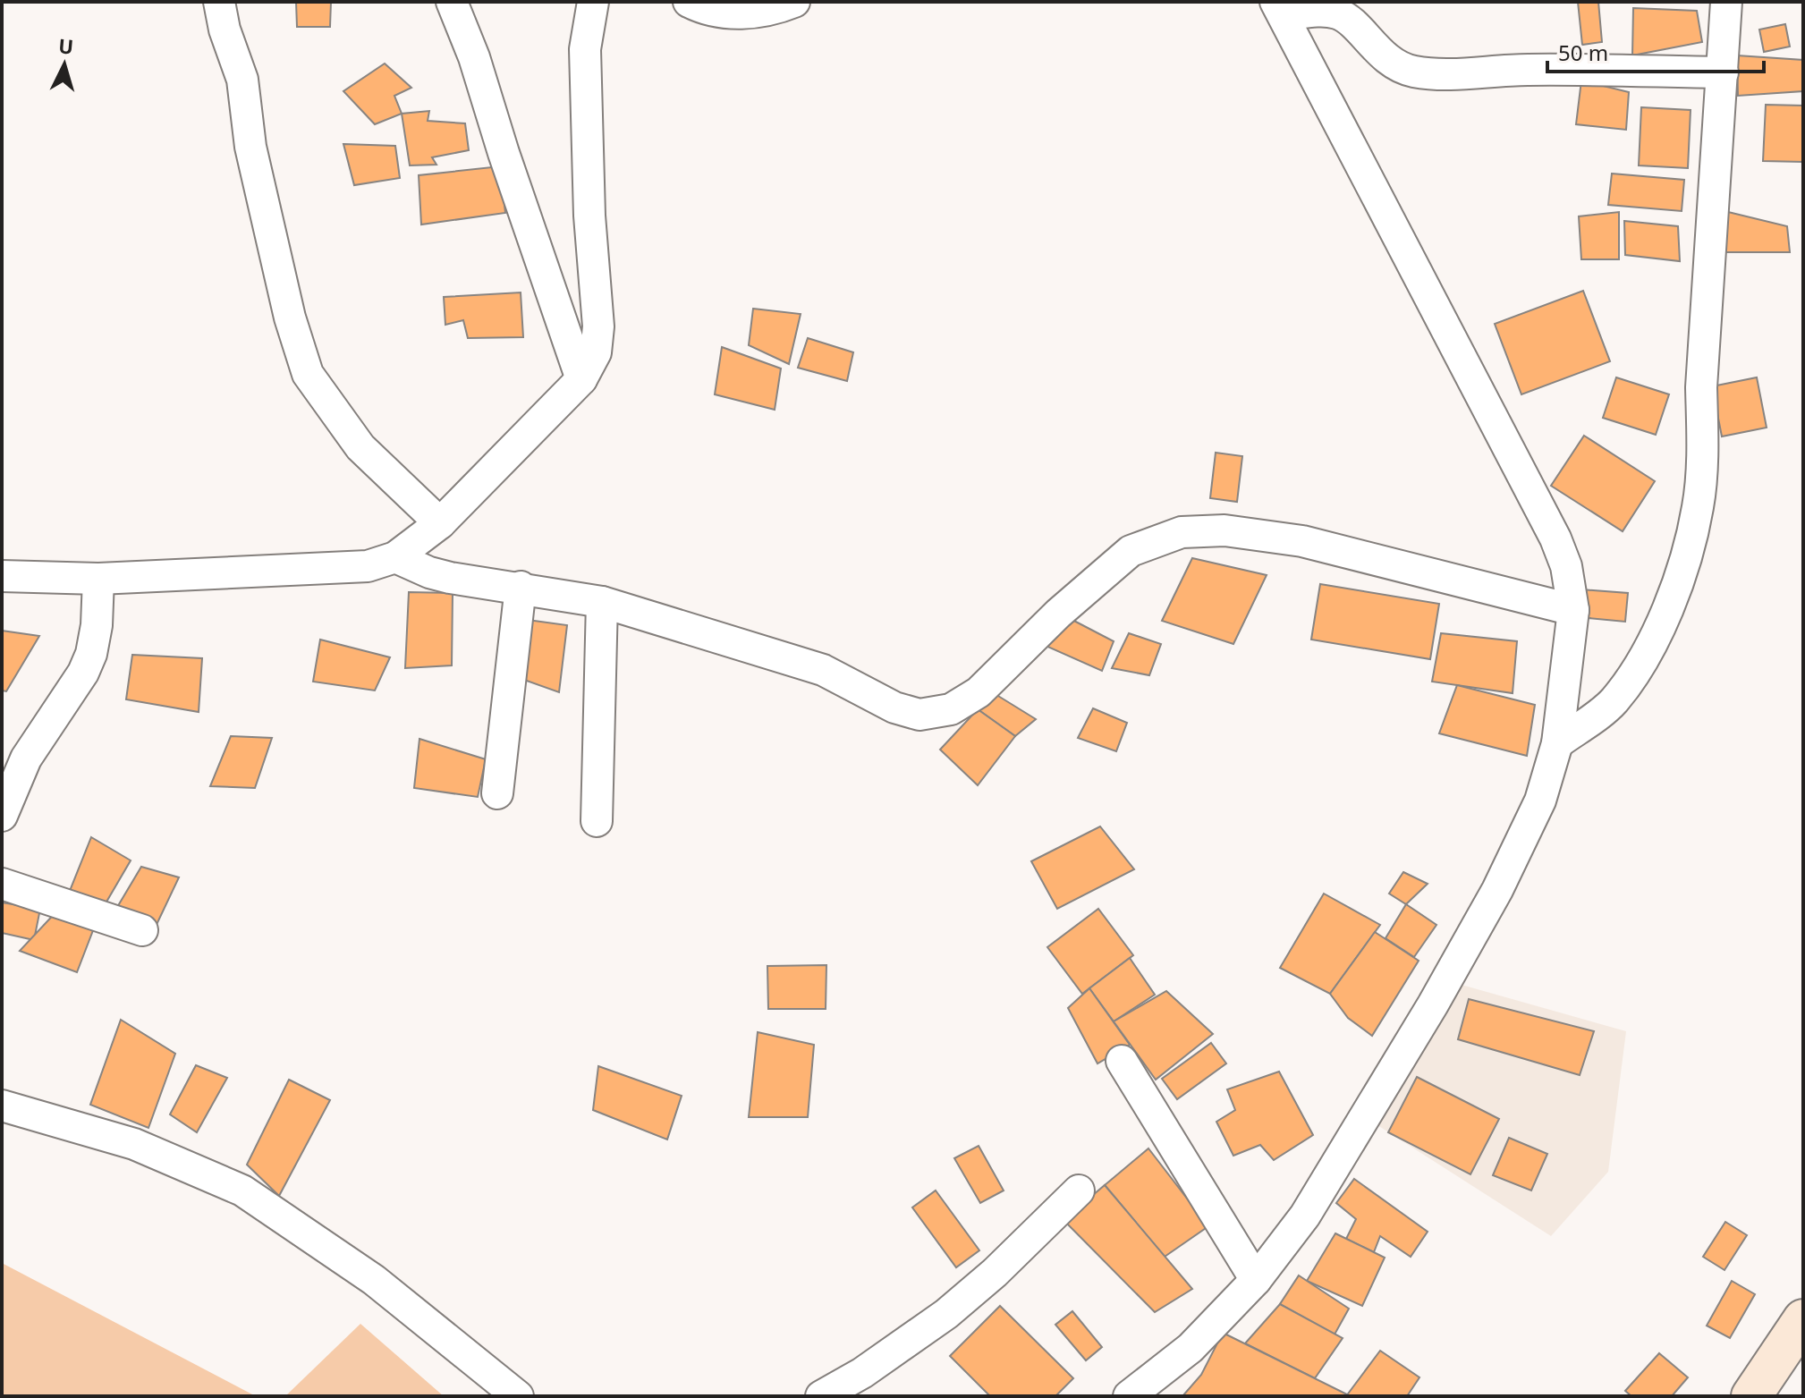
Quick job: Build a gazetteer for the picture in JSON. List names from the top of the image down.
{
  "scale_bar": "50 m",
  "north": "top"
}
